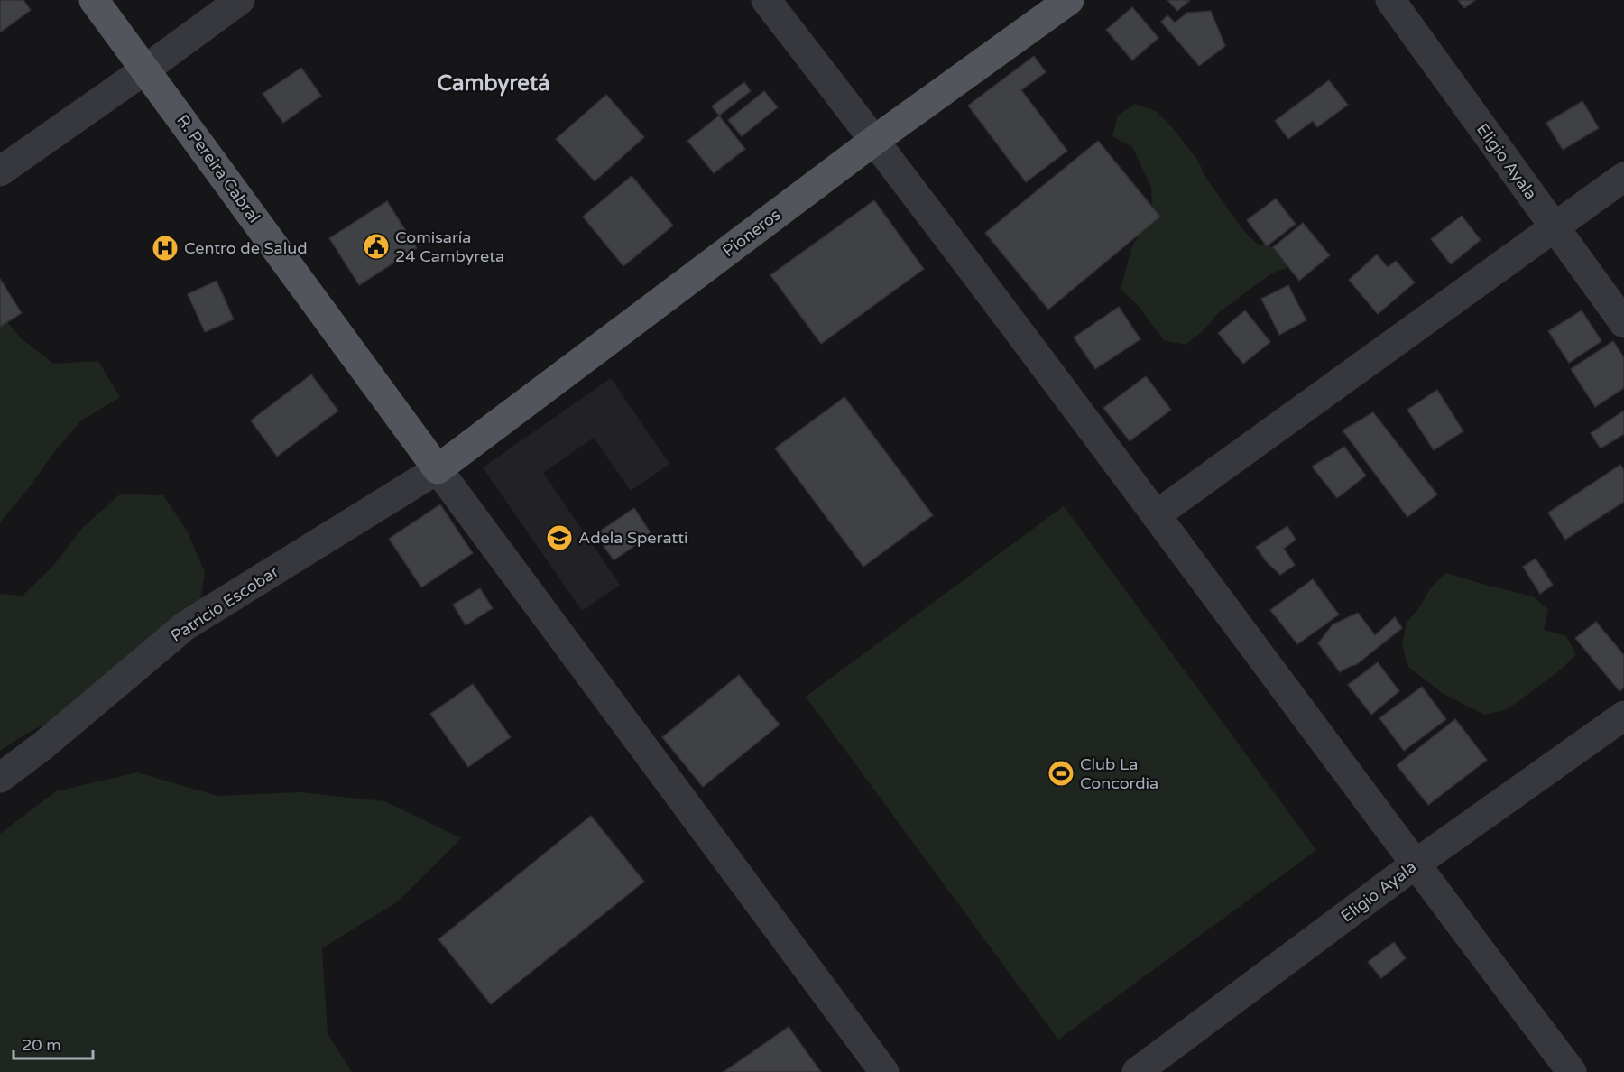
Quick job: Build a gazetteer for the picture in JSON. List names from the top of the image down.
{
  "streets": {
    "main road": ["R. Pereira Cabral", "Pioneros"],
    "street": ["Eligio Ayala", "Patricio Escobar"]
  },
  "crossings": [
    ["R. Pereira Cabral", "Pioneros"],
    ["R. Pereira Cabral", "Patricio Escobar"],
    ["Pioneros", "Patricio Escobar"]
  ],
  "districts": ["Cambyretá"],
  "places": {
    "public building": ["Comisaría 24 Cambyreta"],
    "hospital": ["Centro de Salud"],
    "school or university": ["Adela Speratti"],
    "sports": ["Club La Concordia"]
  },
  "scale_bar": "20 m"
}
